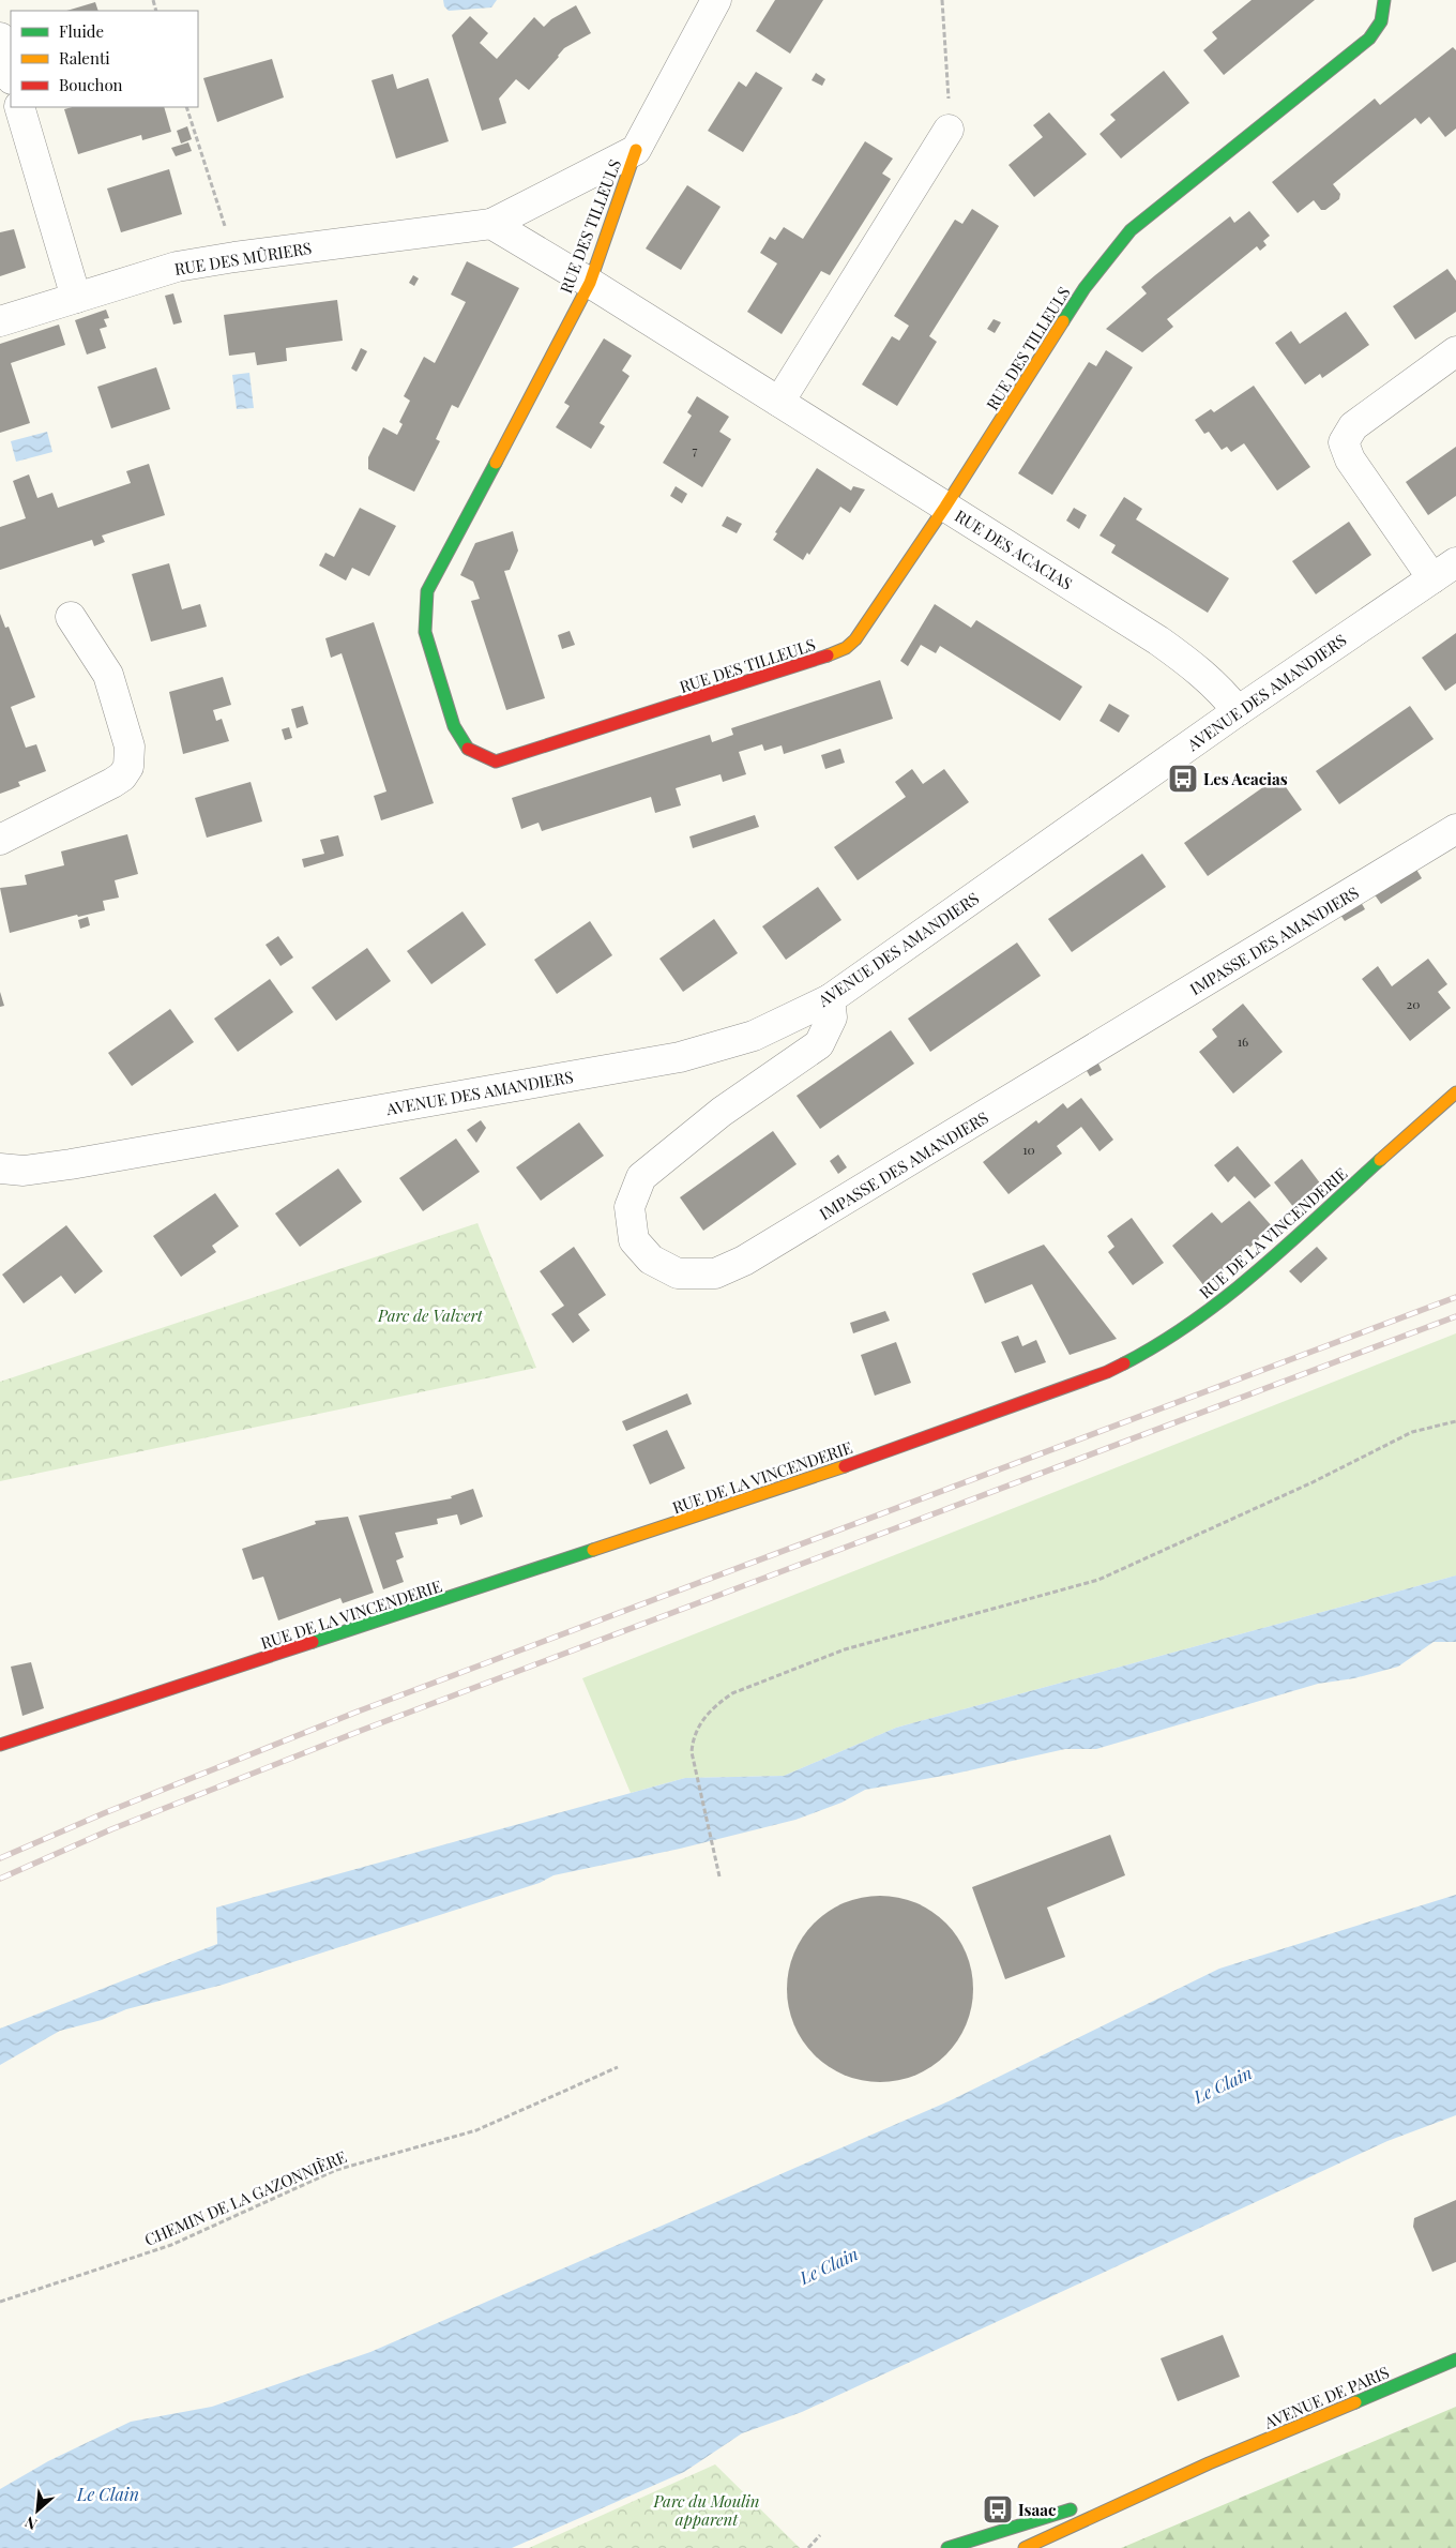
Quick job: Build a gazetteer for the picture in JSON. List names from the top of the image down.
{
  "streets": {
    "main road": ["RUE DES TILLEULS", "RUE DE LA VINCENDERIE", "AVENUE DE PARIS"],
    "street": [
      "RUE DES MÛRIERS",
      "RUE DES ACACIAS",
      "AVENUE DES AMANDIERS",
      "IMPASSE DES AMANDIERS"
    ],
    "path": ["CHEMIN DE LA GAZONNIÈRE"]
  },
  "crossings": [
    ["RUE DES TILLEULS", "RUE DES MÛRIERS"],
    ["RUE DES TILLEULS", "RUE DES ACACIAS"],
    ["RUE DES ACACIAS", "AVENUE DES AMANDIERS"],
    ["AVENUE DES AMANDIERS", "IMPASSE DES AMANDIERS"]
  ],
  "water": ["Le Clain"],
  "parks": ["Parc de Valvert", "Parc du Moulin apparent"],
  "places": {
    "bus stop": ["Les Acacias", "Isaac"]
  },
  "house_numbers": [
    "7",
    "20",
    "16",
    "10"
  ],
  "legend": ["Fluide", "Ralenti", "Bouchon"],
  "north": "bottom left"
}
